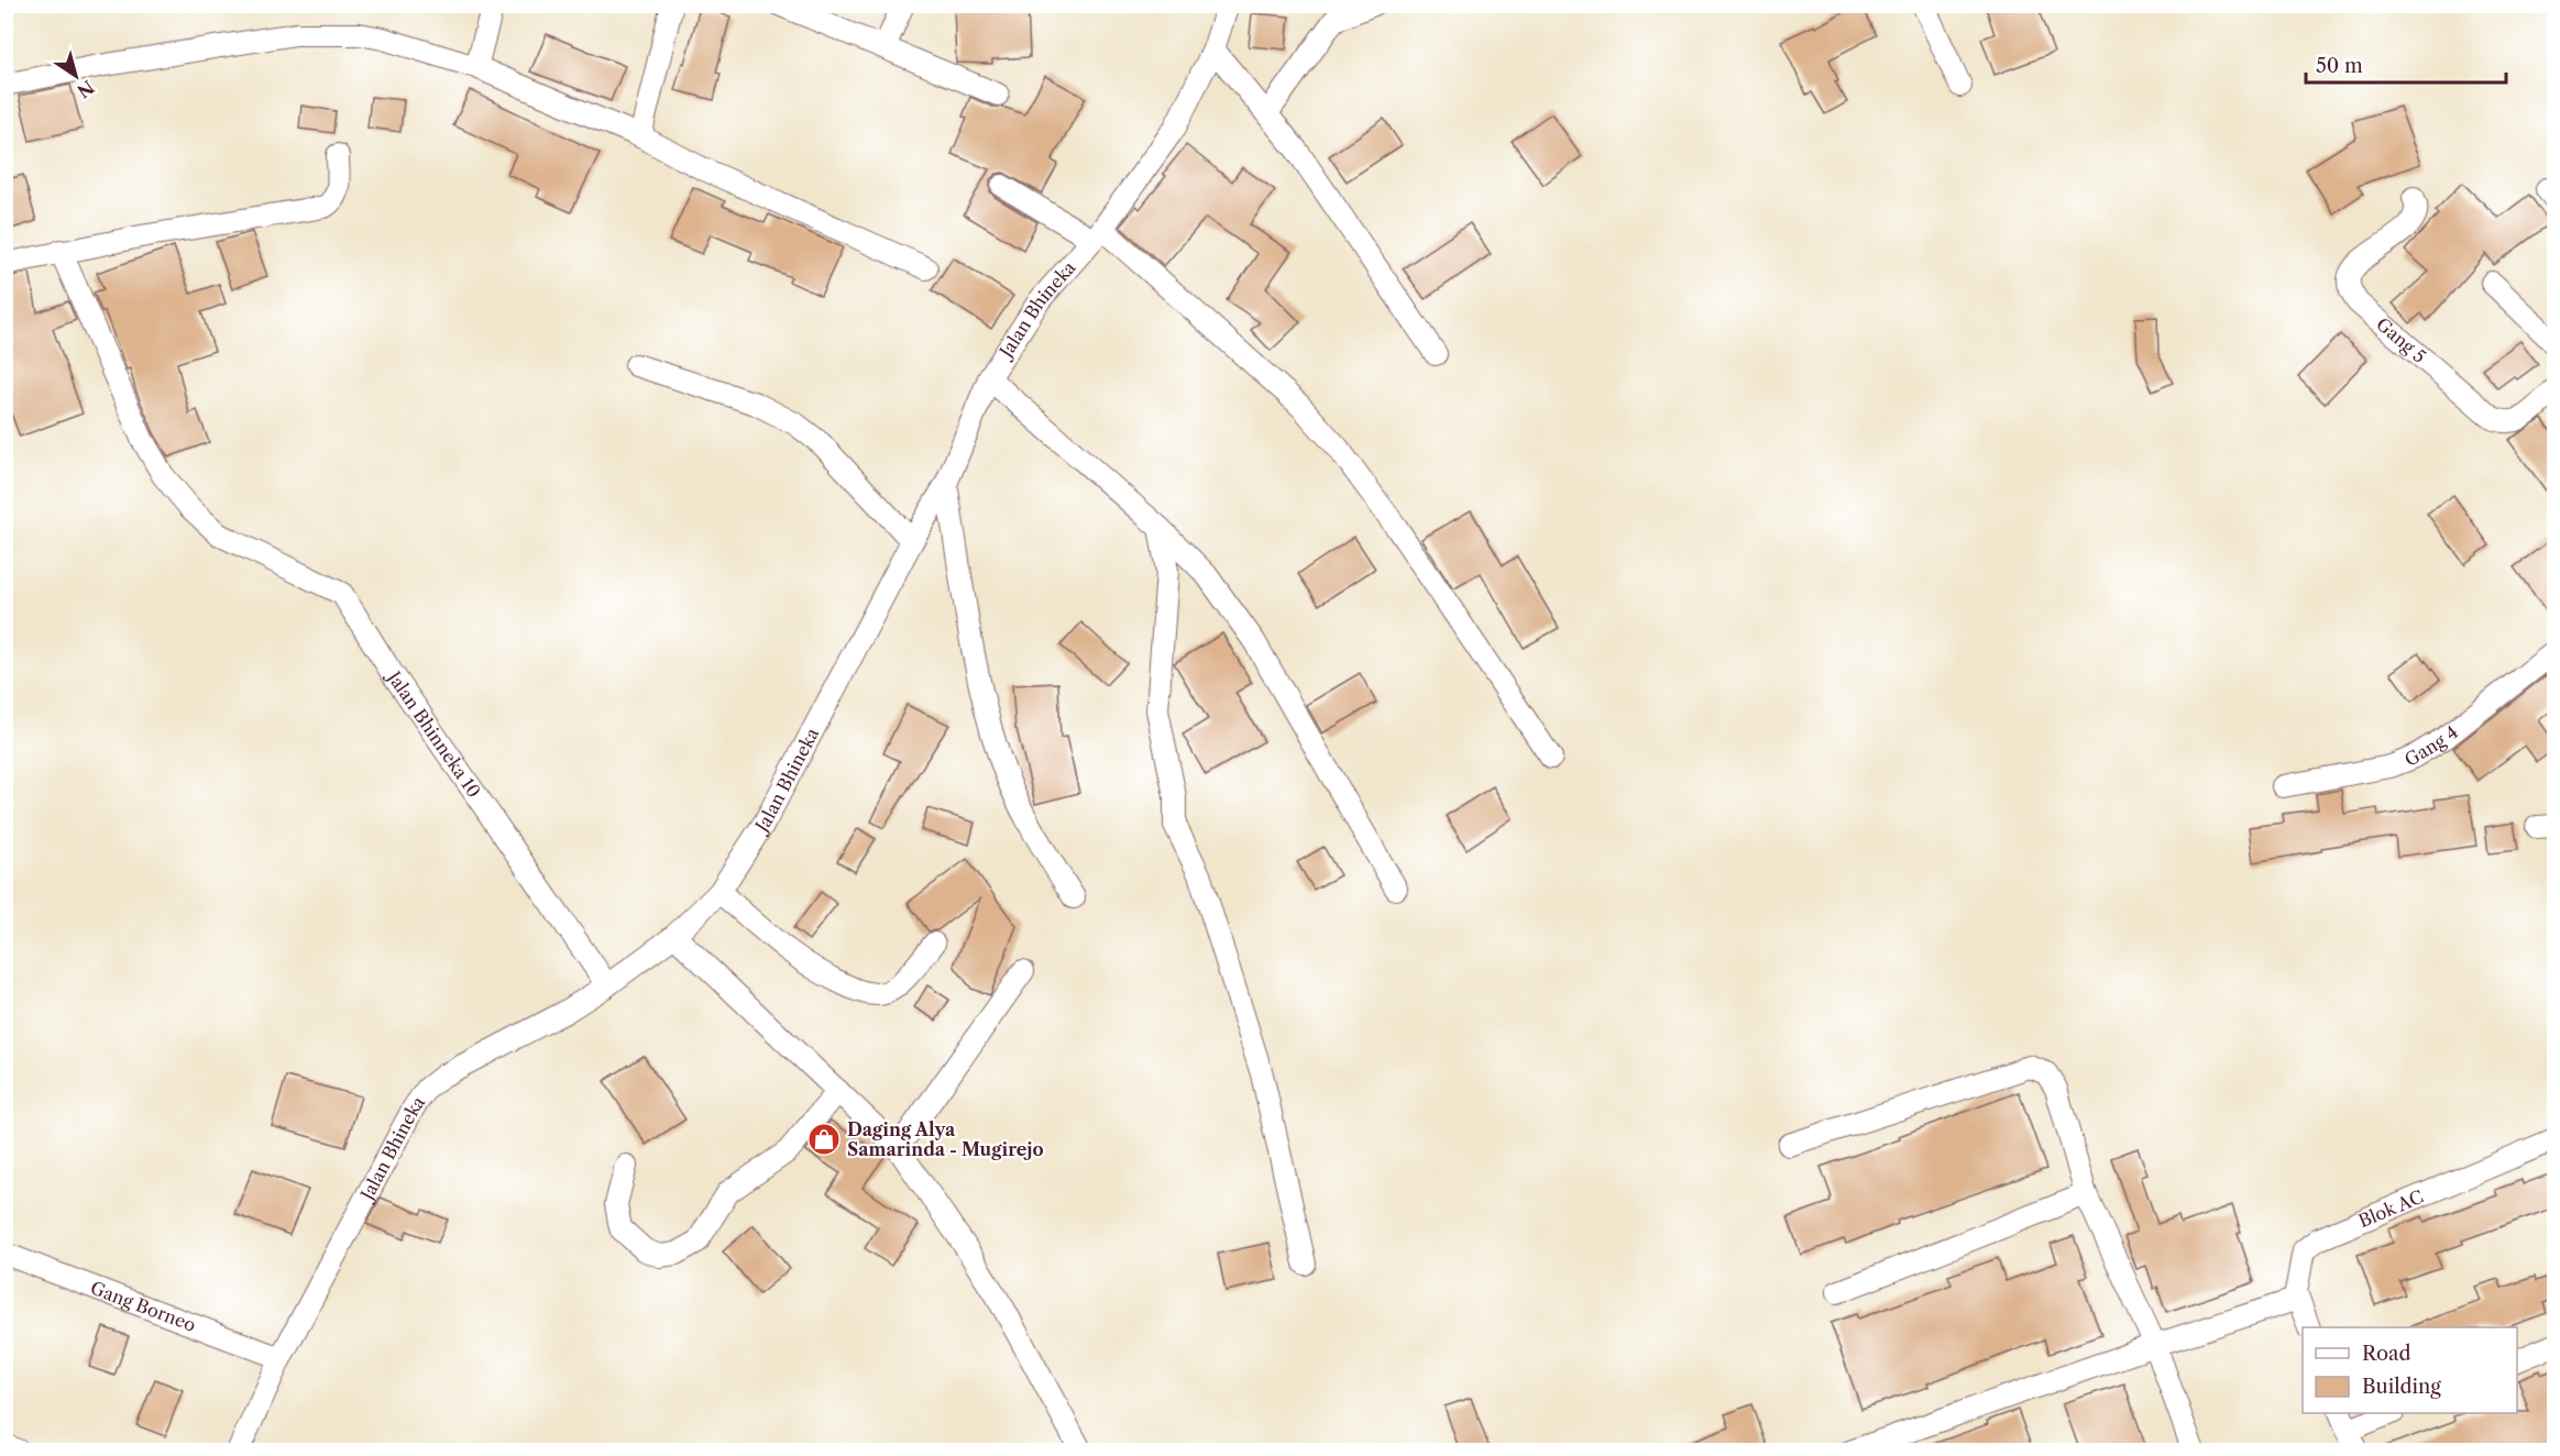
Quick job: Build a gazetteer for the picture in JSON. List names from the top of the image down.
{
  "streets": {
    "street": [
      "Jalan Bhineka",
      "Gang 5",
      "Jalan Bhinneka 10",
      "Gang 4",
      "Blok AC",
      "Gang Borneo"
    ]
  },
  "crossings": [
    ["Jalan Bhineka", "Jalan Bhinneka 10"],
    ["Jalan Bhineka", "Gang Borneo"]
  ],
  "places": {
    "shop": ["Daging Alya Samarinda - Mugirejo"]
  },
  "legend": ["Road", "Building"],
  "scale_bar": "50 m",
  "north": "bottom right"
}
